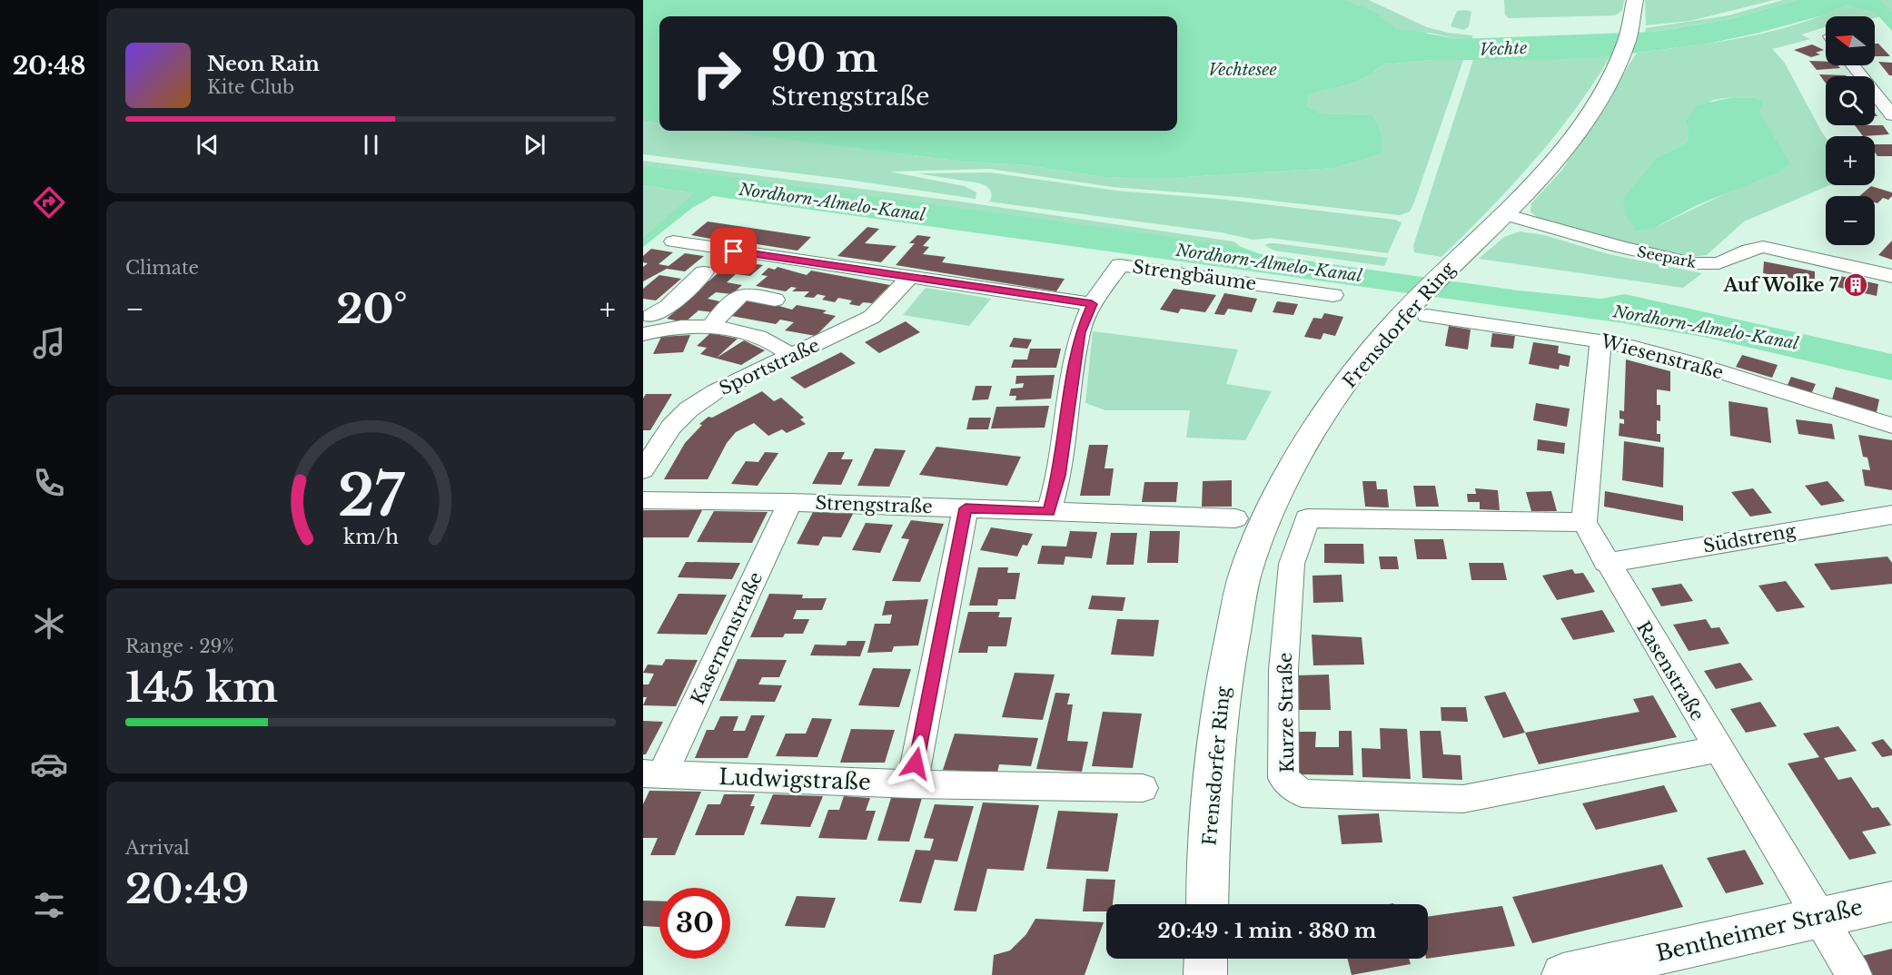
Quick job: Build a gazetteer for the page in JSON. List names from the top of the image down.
{
  "streets": {
    "street": [
      "Seepark",
      "Strengbäume",
      "Frensdorfer Ring",
      "Wiesenstraße",
      "Sportstraße",
      "Strengstraße",
      "Südstreng",
      "Kasernenstraße",
      "Rasenstraße",
      "Kurze Straße",
      "Ludwigstraße",
      "Bentheimer Straße"
    ]
  },
  "crossings": [
    ["Seepark", "Frensdorfer Ring"],
    ["Strengbäume", "Strengstraße"],
    ["Frensdorfer Ring", "Wiesenstraße"],
    ["Strengstraße", "Kasernenstraße"],
    ["Südstreng", "Rasenstraße"],
    ["Kasernenstraße", "Ludwigstraße"],
    ["Rasenstraße", "Kurze Straße"],
    ["Rasenstraße", "Bentheimer Straße"]
  ],
  "water": ["Vechte", "Vechtesee", "Nordhorn-Almelo-Kanal"],
  "places": {
    "building": ["Auf Wolke 7"]
  },
  "north": "left",
  "page": {
    "tabs": "20:48",
    "map_buttons": ["+", "−"],
    "turn": ["90 m", "Strengstraße"],
    "song": ["Neon Rain", "Kite Club"],
    "tile": [
      "Climate",
      ["Range · 29%", "145 km"],
      ["Arrival", "20:49"]
    ],
    "heat": ["−", "20°", "+"],
    "limit": "30",
    "trip": "20:49 · 1 min · 380 m",
    "gauge": ["27", "km/h"]
  }
}
